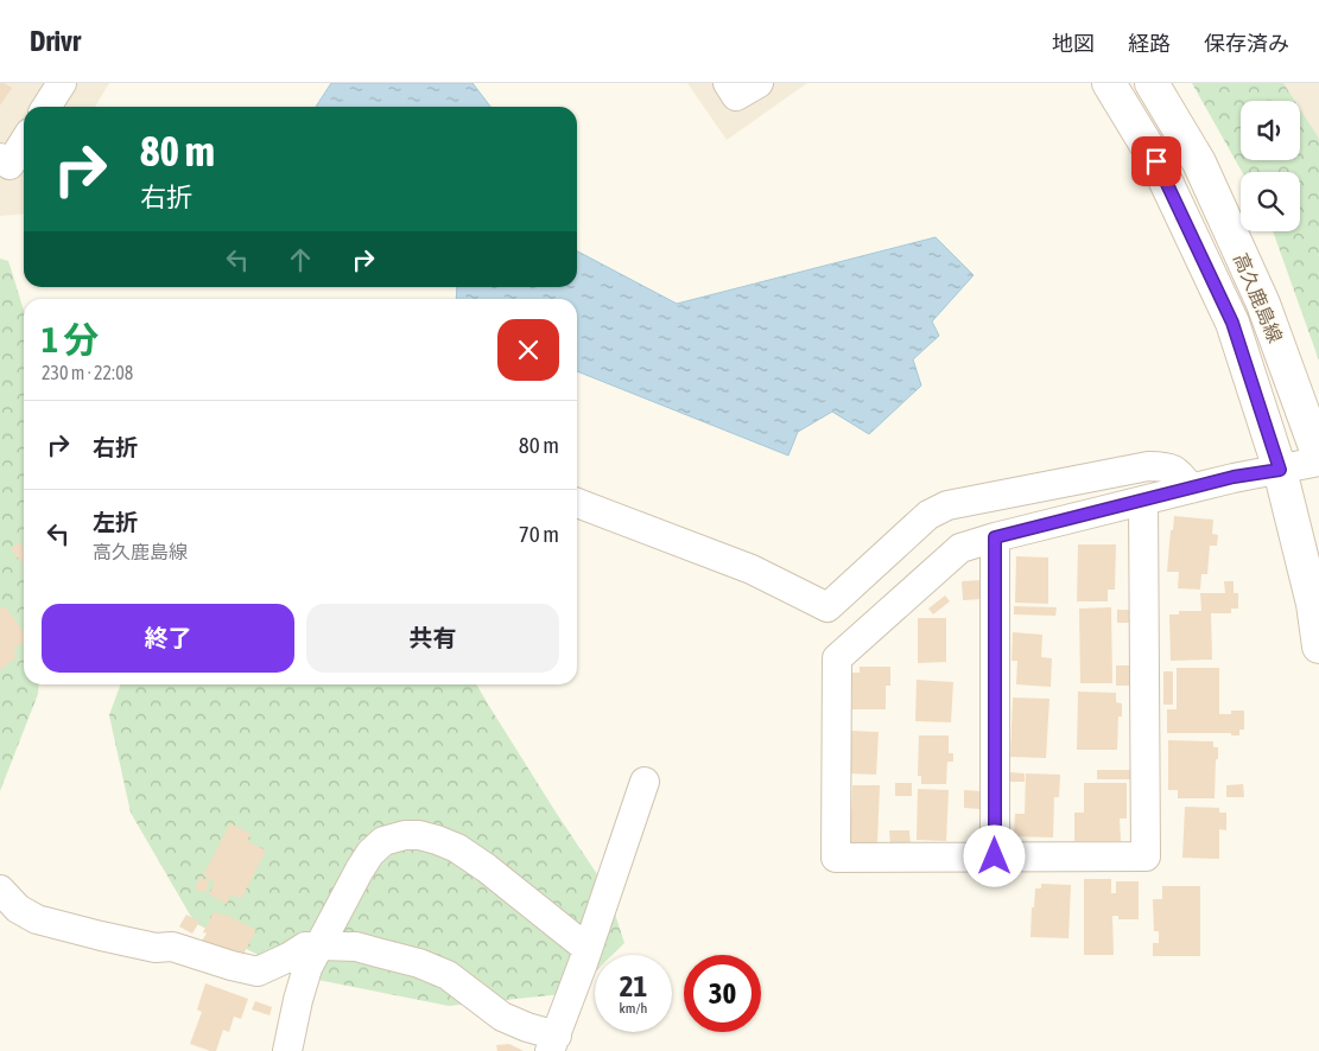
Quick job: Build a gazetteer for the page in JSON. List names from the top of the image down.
{
  "streets": {
    "main road": ["高久鹿島線"]
  },
  "page": {
    "header": "Drivr",
    "nav": ["地図", "経路", "保存済み"],
    "turn": ["80 m", "右折"],
    "heading": ["1 分", "230 m · 22:08"],
    "list": [
      {
        "name": "右折",
        "value": "80 m"
      },
      {
        "name": "左折",
        "note": "高久鹿島線",
        "value": "70 m"
      }
    ],
    "buttons": ["終了", "共有"],
    "speed": "21 km/h",
    "limit": "30"
  }
}
